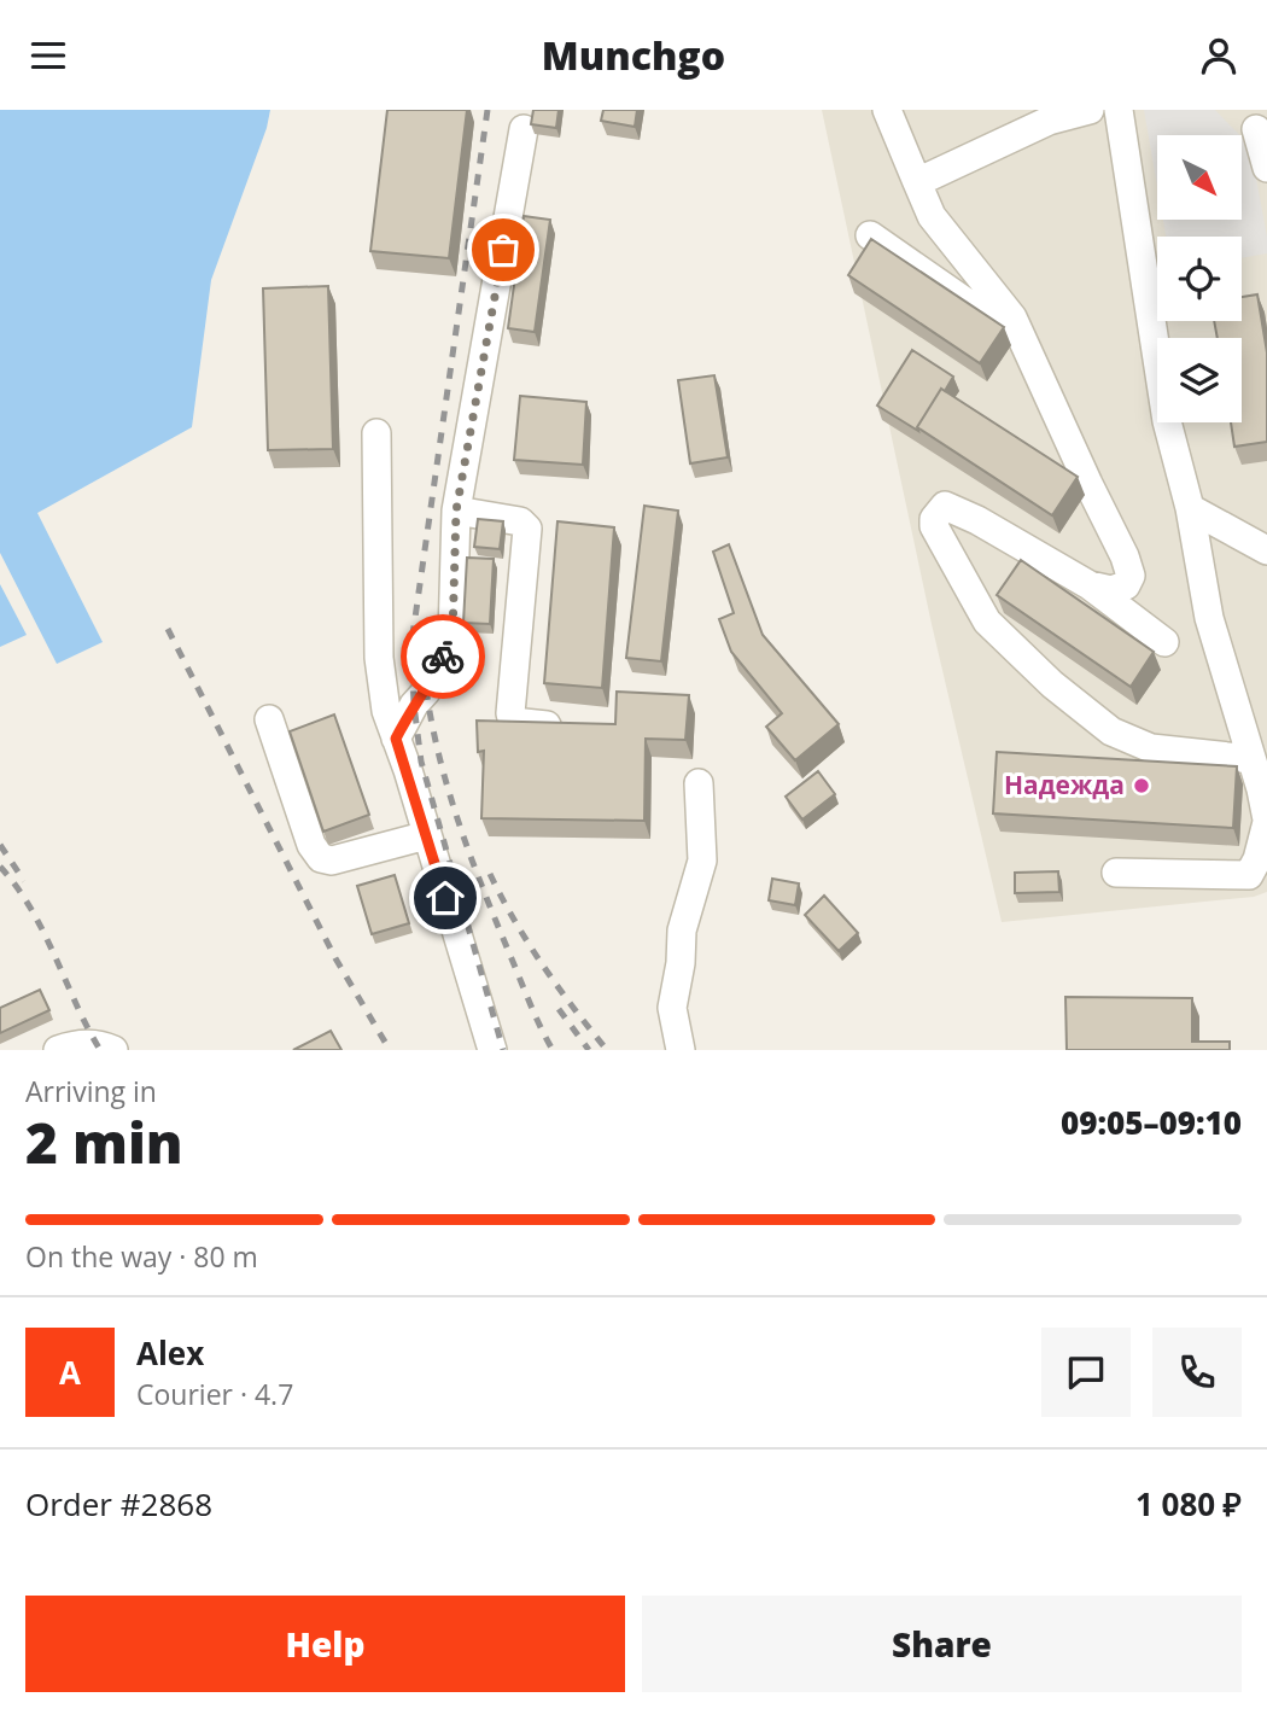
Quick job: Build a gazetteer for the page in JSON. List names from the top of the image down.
{
  "places": ["Надежда"],
  "north": "bottom right",
  "page": {
    "header": "Munchgo",
    "heading": ["2 min", "Arriving in", "09:05–09:10"],
    "panel": [
      "Alex",
      "Courier · 4.7",
      "Order #2868",
      "1 080 ₽"
    ],
    "bar": "On the way · 80 m",
    "round": "A",
    "buttons": ["Help", "Share"]
  }
}
